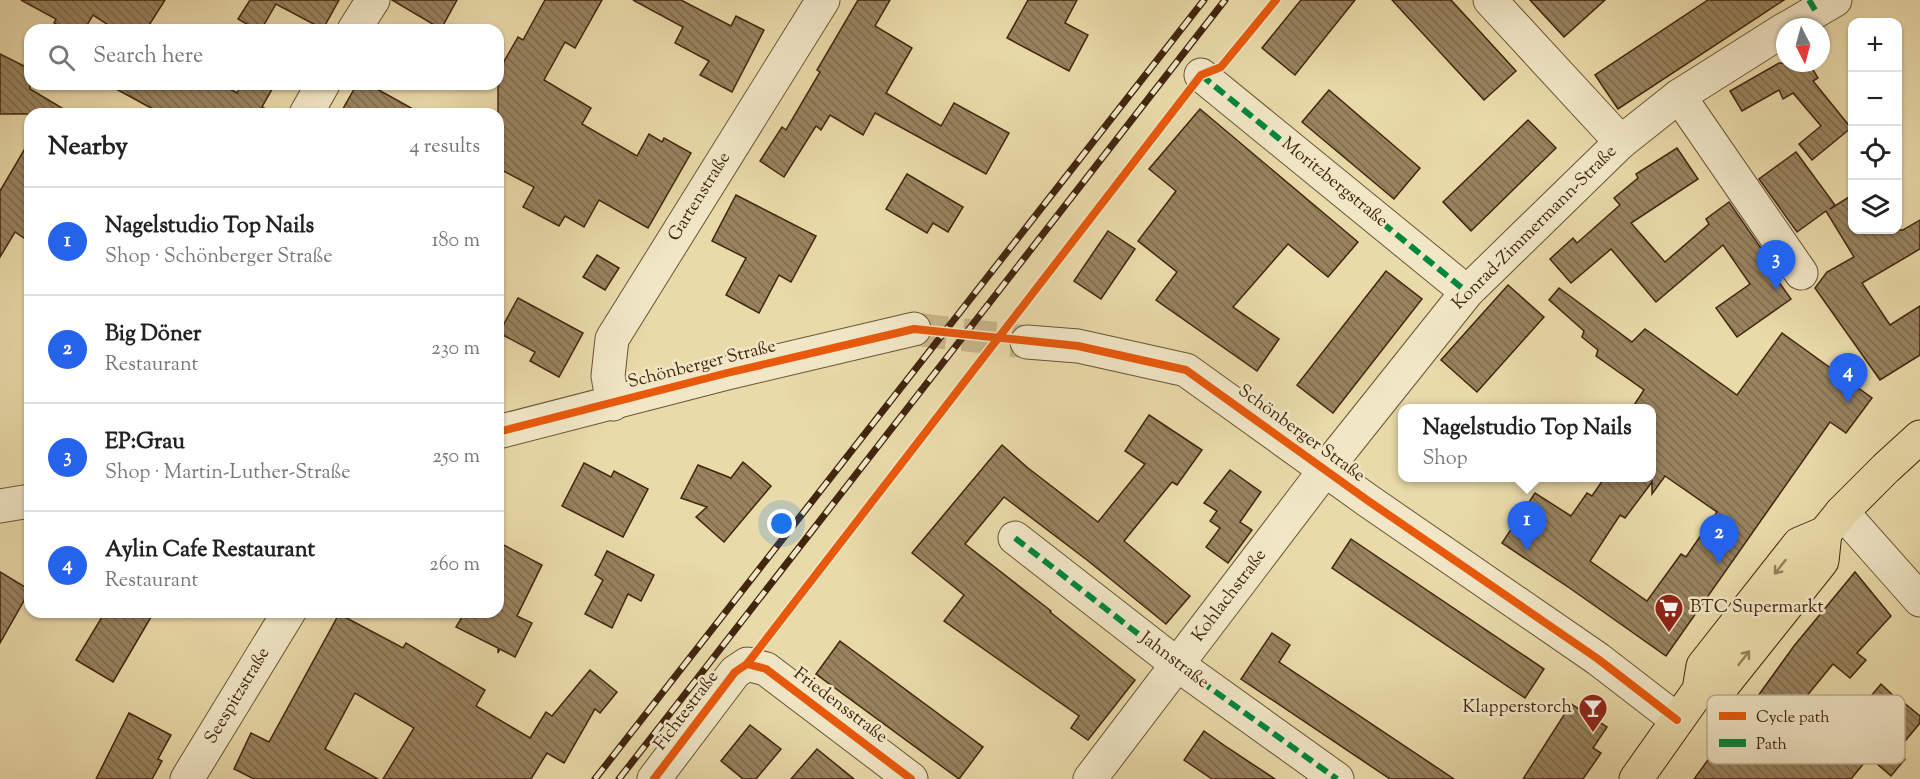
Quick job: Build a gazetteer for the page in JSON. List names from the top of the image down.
{
  "streets": {
    "street": [
      "Moritzbergstraße",
      "Gartenstraße",
      "Konrad-Zimmermann-Straße",
      "Schönberger Straße",
      "Kohlachstraße",
      "Jahnstraße",
      "Seespitzstraße",
      "Friedensstraße",
      "Fichtestraße"
    ]
  },
  "crossings": [
    ["Moritzbergstraße", "Konrad-Zimmermann-Straße"],
    ["Gartenstraße", "Schönberger Straße"],
    ["Konrad-Zimmermann-Straße", "Schönberger Straße"],
    ["Konrad-Zimmermann-Straße", "Kohlachstraße"],
    ["Schönberger Straße", "Kohlachstraße"],
    ["Kohlachstraße", "Jahnstraße"],
    ["Friedensstraße", "Fichtestraße"]
  ],
  "places": {
    "supermarket": ["BTC Supermarkt"],
    "bar": ["Klapperstorch"]
  },
  "legend": ["Cycle path", "Path"],
  "north": "bottom",
  "page": {
    "map_buttons": ["+", "−"],
    "search": "Search here",
    "heading": ["Nearby", "4 results"],
    "list": [
      {
        "mark": "1",
        "name": "Nagelstudio Top Nails",
        "note": "Shop · Schönberger Straße",
        "value": "180 m"
      },
      {
        "mark": "2",
        "name": "Big Döner",
        "note": "Restaurant",
        "value": "230 m"
      },
      {
        "mark": "3",
        "name": "EP:Grau",
        "note": "Shop · Martin-Luther-Straße",
        "value": "250 m"
      },
      {
        "mark": "4",
        "name": "Aylin Cafe Restaurant",
        "note": "Restaurant",
        "value": "260 m"
      }
    ],
    "pins": [
      "3",
      "4",
      "1",
      "2"
    ],
    "popup": ["Nagelstudio Top Nails", "Shop"]
  }
}
